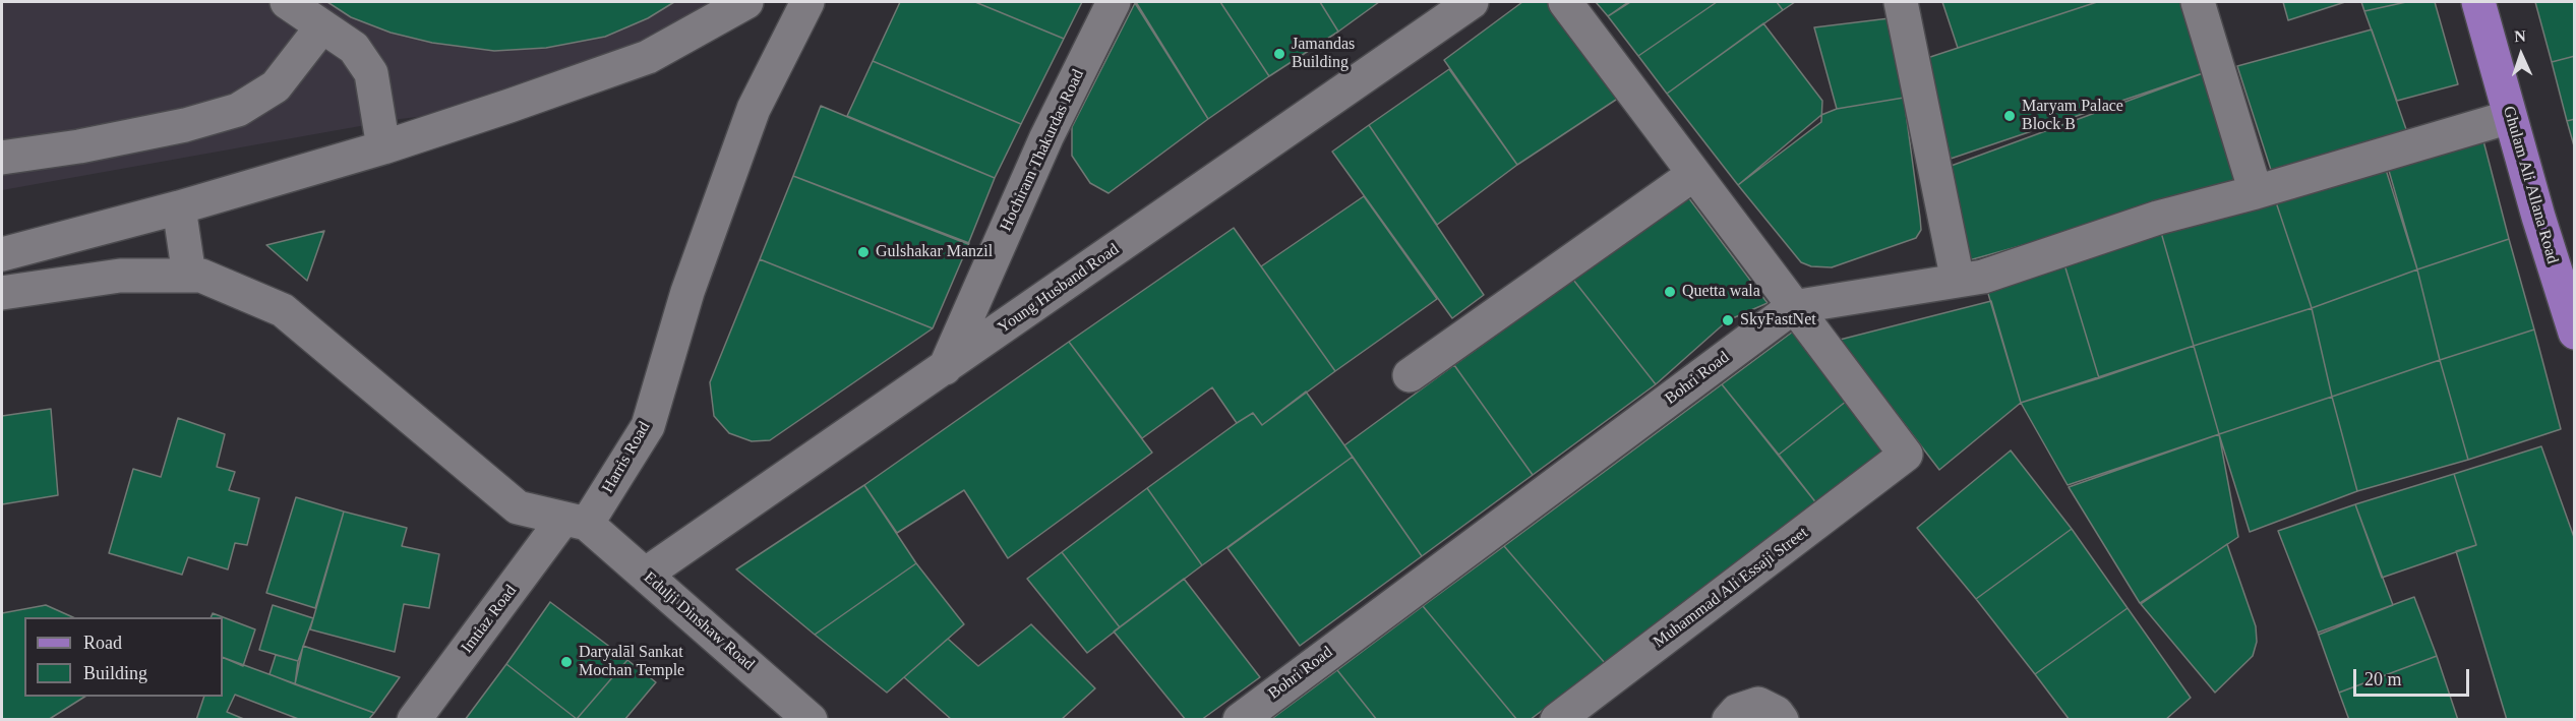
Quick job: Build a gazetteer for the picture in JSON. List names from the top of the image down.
{
  "streets": {
    "main road": ["Ghulam Ali Allana Road"],
    "street": [
      "Hochiram Thakurdas Road",
      "Young Husband Road",
      "Bohri Road",
      "Harris Road",
      "Muhammad Ali Essaji Street",
      "Imtiaz Road",
      "Edulji Dinshaw Road"
    ]
  },
  "crossings": [
    ["Hochiram Thakurdas Road", "Young Husband Road"],
    ["Ghulam Ali Allana Road", "Bohri Road"],
    ["Young Husband Road", "Edulji Dinshaw Road"],
    ["Bohri Road", "Muhammad Ali Essaji Street"],
    ["Harris Road", "Imtiaz Road"],
    ["Harris Road", "Edulji Dinshaw Road"],
    ["Imtiaz Road", "Edulji Dinshaw Road"]
  ],
  "places": [
    "Jamandas Building",
    "Maryam Palace Block B",
    "Gulshakar Manzil",
    "Quetta wala",
    "SkyFastNet",
    "Daryalāl Sankat Mochan Temple"
  ],
  "legend": ["Road", "Building"],
  "scale_bar": "20 m",
  "north": "top"
}
